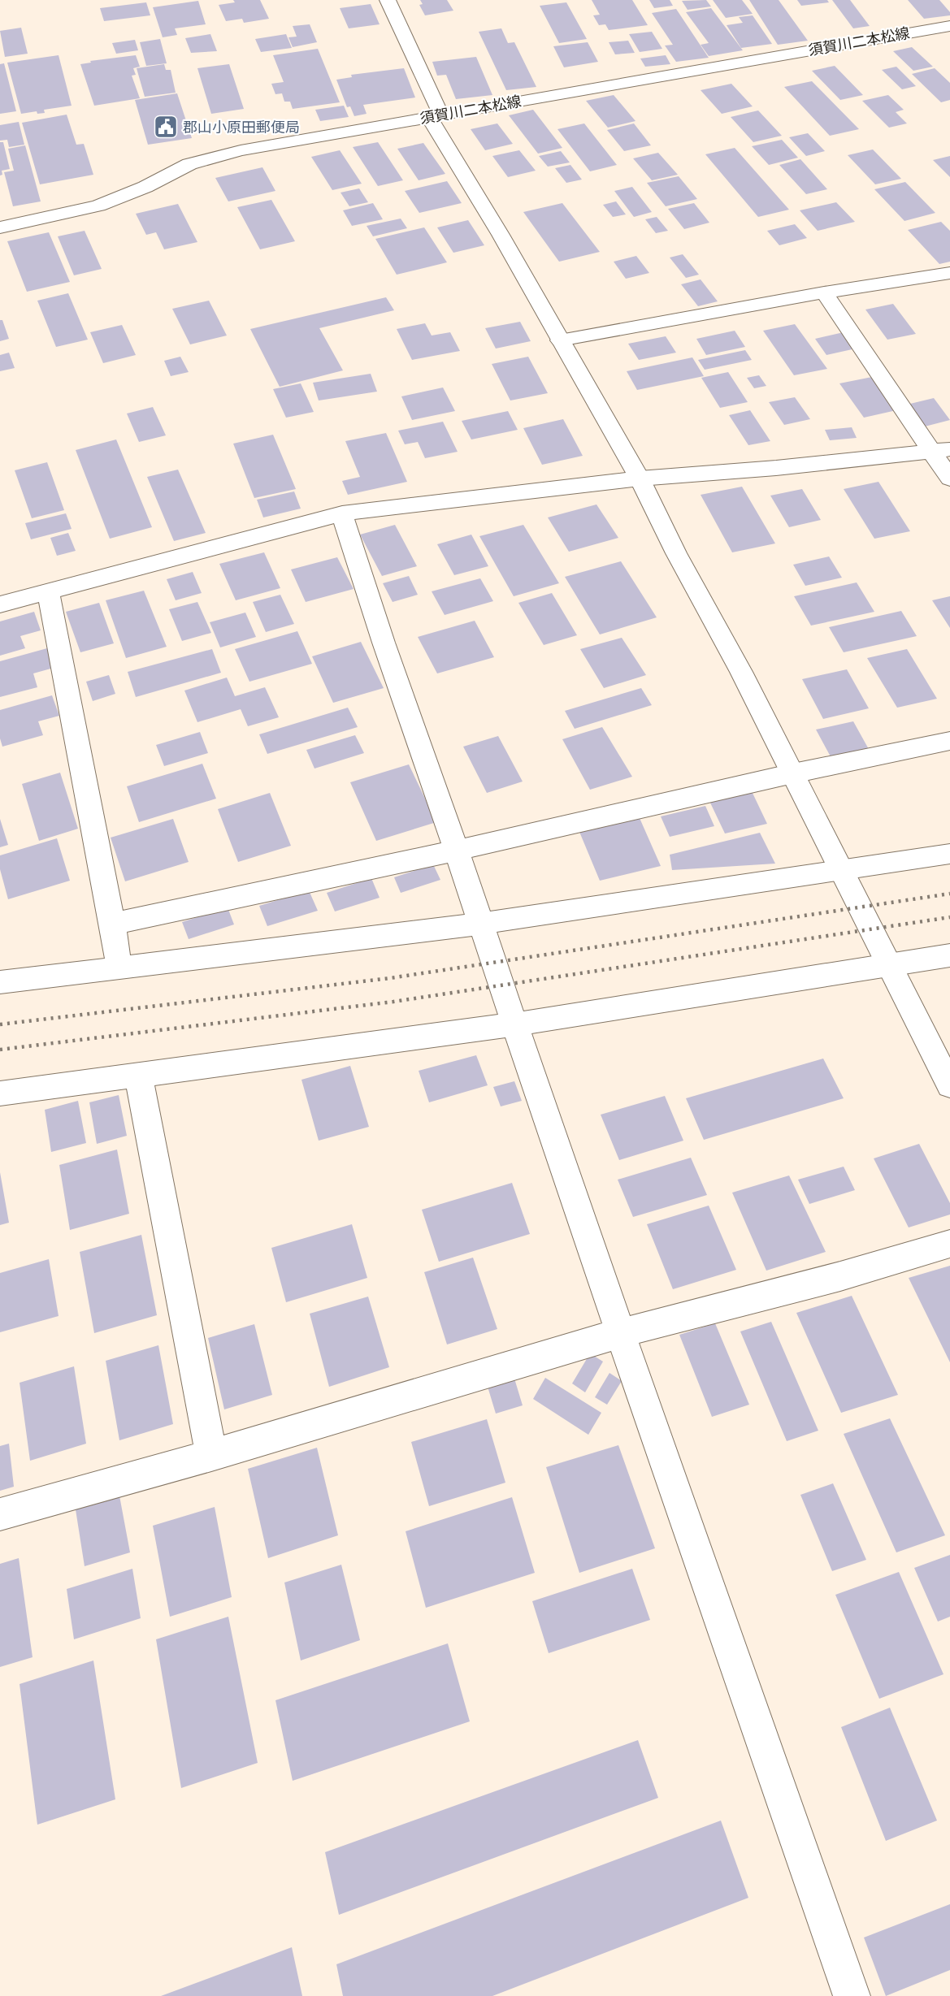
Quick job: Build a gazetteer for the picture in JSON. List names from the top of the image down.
{
  "streets": {
    "street": ["須賀川二本松線"]
  },
  "places": {
    "public building": ["郡山小原田郵便局"]
  }
}
